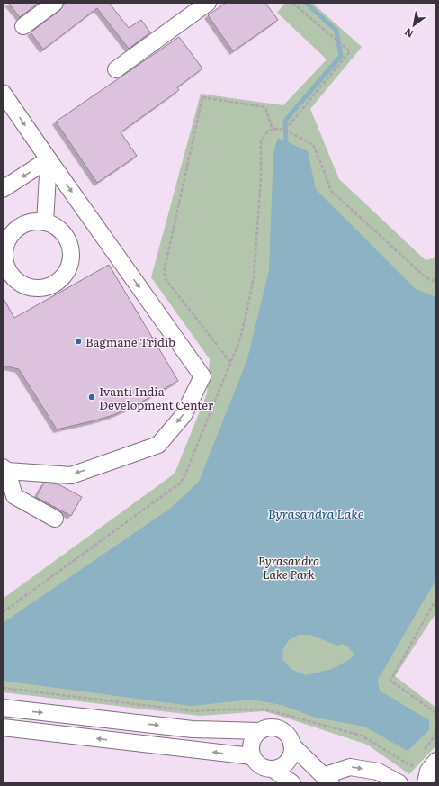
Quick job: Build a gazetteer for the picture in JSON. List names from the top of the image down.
{
  "water": ["Byrasandra Lake"],
  "parks": ["Byrasandra Lake Park"],
  "places": ["Bagmane Tridib", "Ivanti India Development Center"],
  "north": "bottom left"
}
